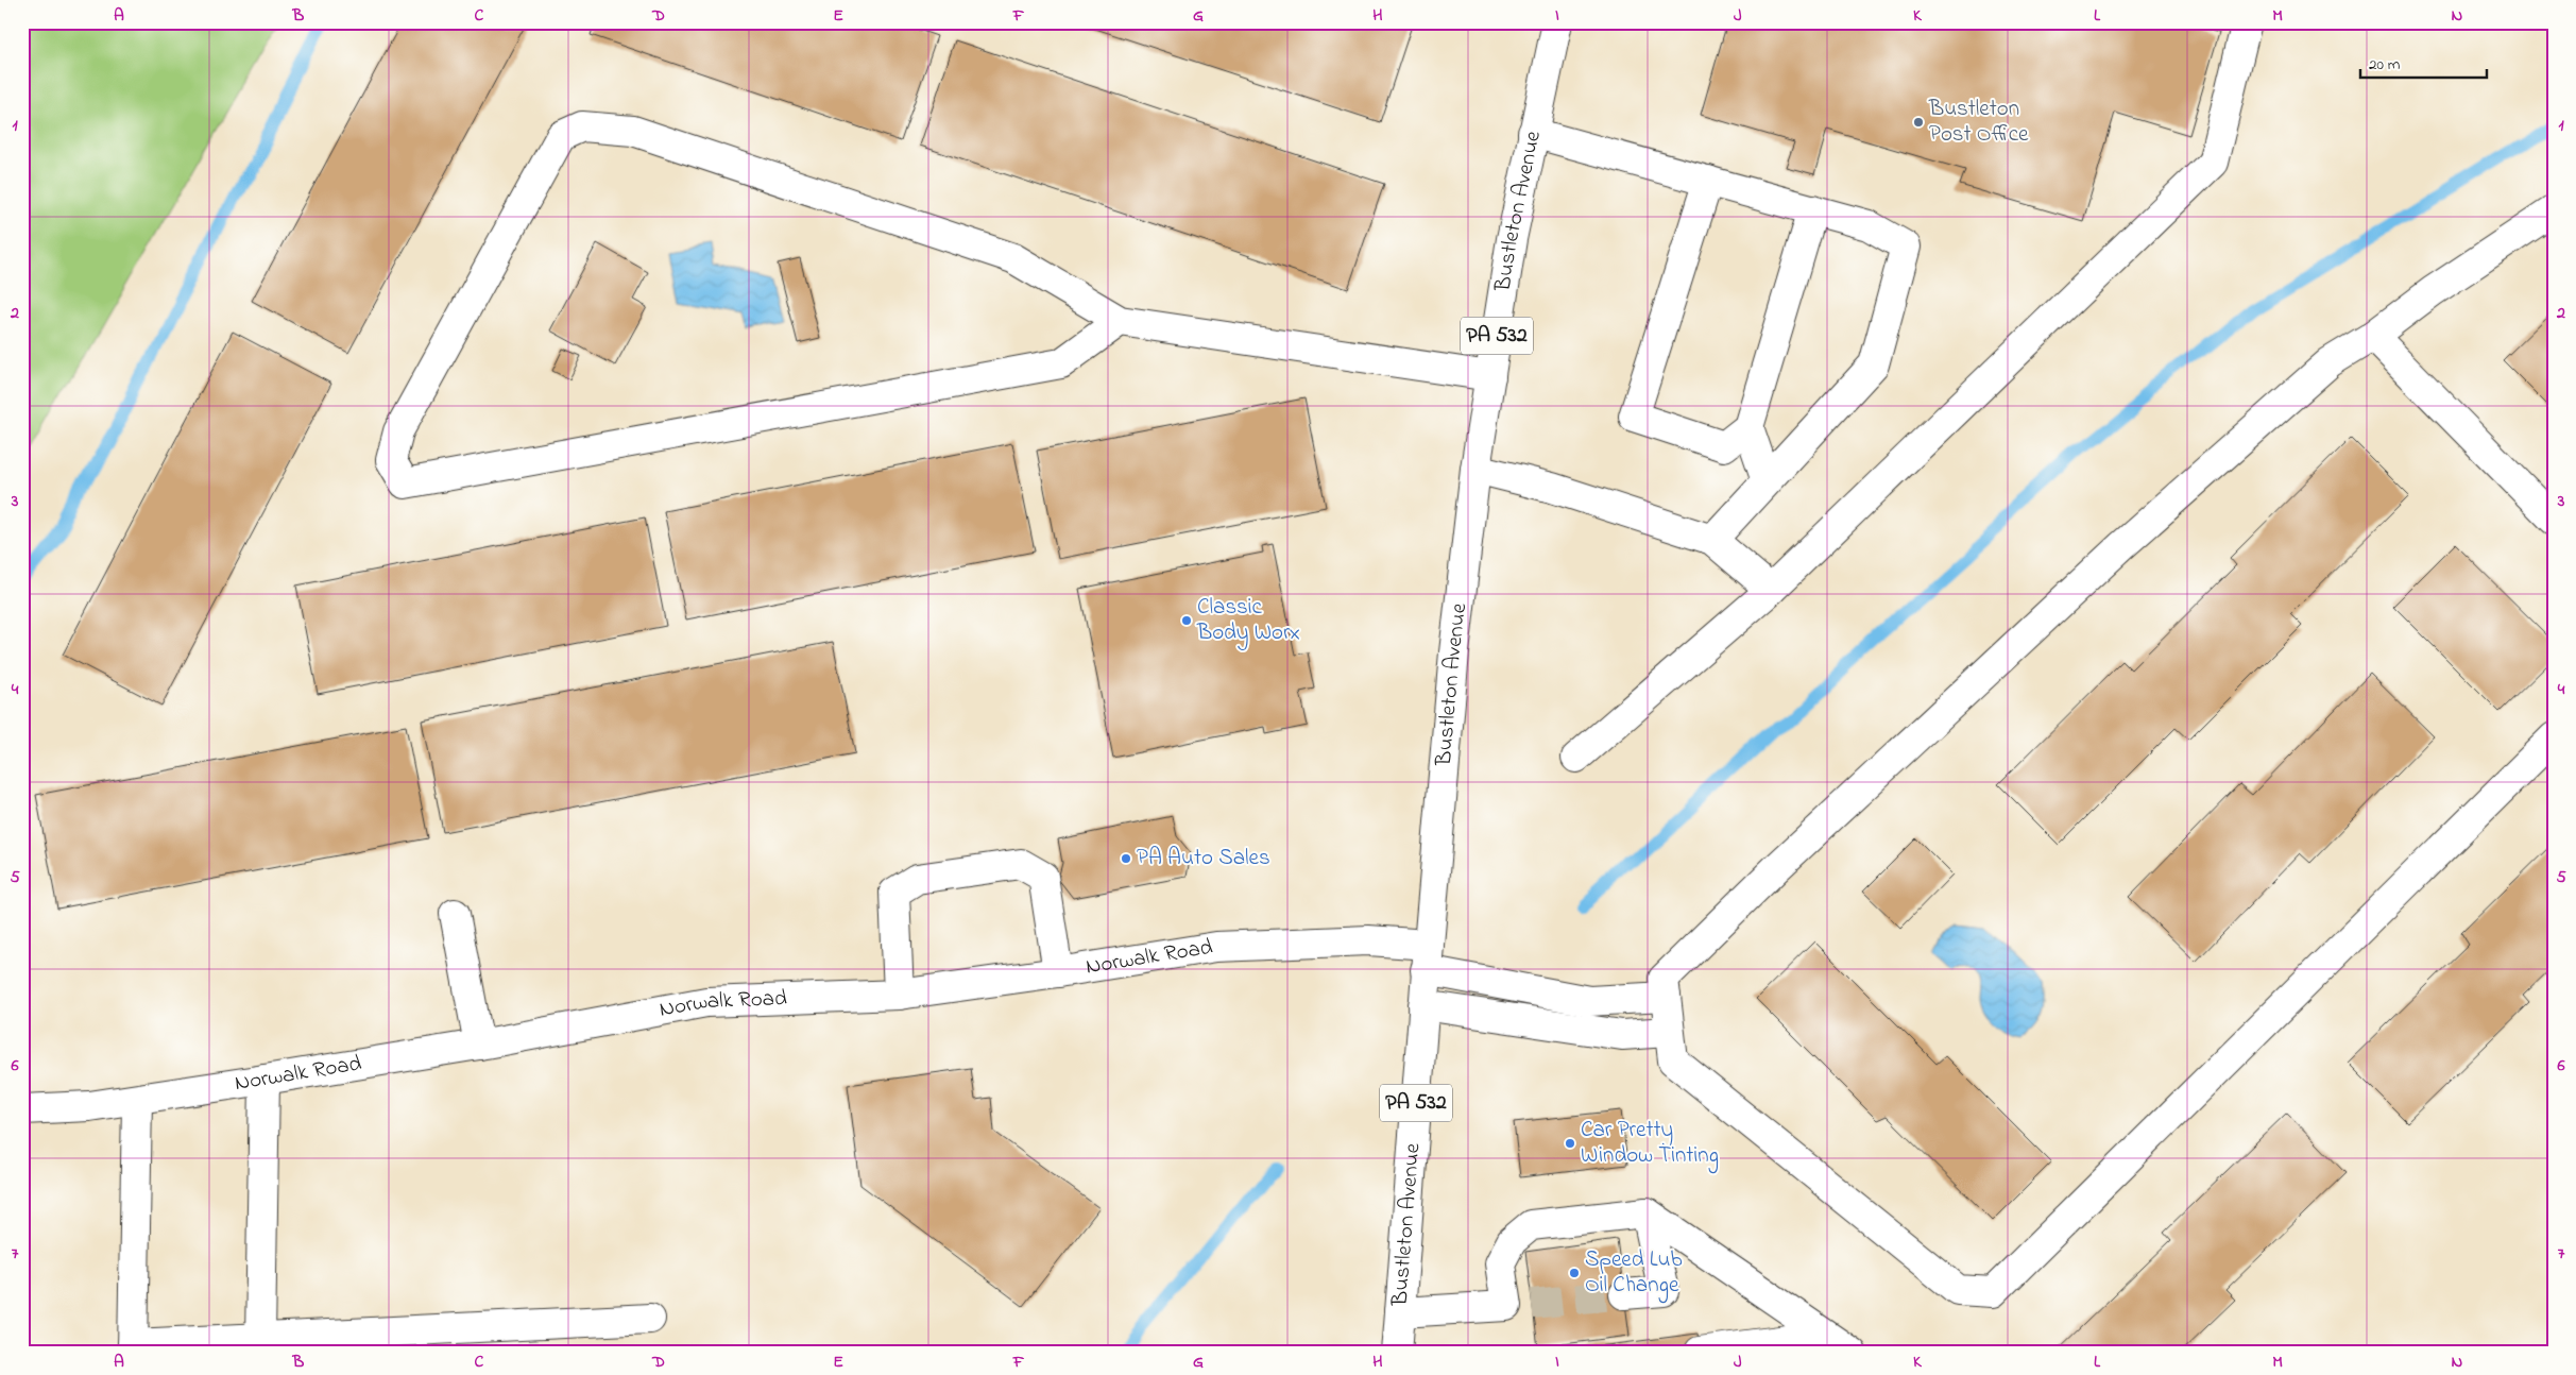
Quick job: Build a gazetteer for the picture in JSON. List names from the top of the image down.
{
  "streets": {
    "street": ["Bustleton Avenue", "PA 532", "Norwalk Road"]
  },
  "crossings": [
    ["Bustleton Avenue", "Norwalk Road"]
  ],
  "places": [
    "Bustleton Post Office",
    "Classic Body Worx",
    "PA Auto Sales",
    "Car Pretty Window Tinting",
    "Speed Lub Oil Change"
  ],
  "scale_bar": "20 m",
  "grid": {
    "columns": [
      "A",
      "B",
      "C",
      "D",
      "E",
      "F",
      "G",
      "H",
      "I",
      "J",
      "K",
      "L",
      "M",
      "N"
    ],
    "rows": [
      "1",
      "2",
      "3",
      "4",
      "5",
      "6",
      "7"
    ]
  }
}
